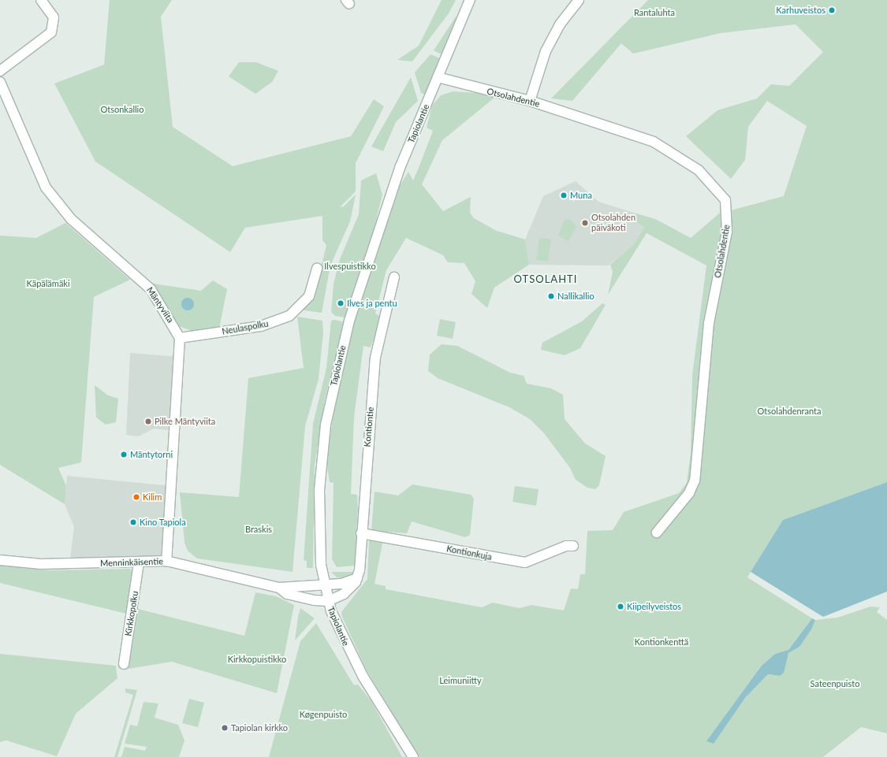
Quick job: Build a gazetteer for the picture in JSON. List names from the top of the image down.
{
  "streets": {
    "street": [
      "Otsolahdentie",
      "Tapiolantie",
      "Mäntyviita",
      "Neulaspolku",
      "Kontiontie",
      "Kontionkuja",
      "Menninkäisentie",
      "Kirkkopolku"
    ]
  },
  "crossings": [
    ["Otsolahdentie", "Tapiolantie"],
    ["Tapiolantie", "Menninkäisentie"],
    ["Mäntyviita", "Neulaspolku"],
    ["Kontiontie", "Kontionkuja"],
    ["Menninkäisentie", "Kirkkopolku"]
  ],
  "districts": ["OTSOLAHTI"],
  "parks": [
    "Rantaluhta",
    "Otsonkallio",
    "Ilvespuistikko",
    "Käpälämäki",
    "Otsolahdenranta",
    "Braskis",
    "Kontionkenttä",
    "Kirkkopuistikko",
    "Leimuniitty",
    "Sateenpuisto",
    "Køgenpuisto"
  ],
  "places": [
    "Karhuveistos",
    "Muna",
    "Otsolahden päiväkoti",
    "Nallikallio",
    "Ilves ja pentu",
    "Pilke Mäntyviita",
    "Mäntytorni",
    "Kilim",
    "Kino Tapiola",
    "Kiipeilyveistos",
    "Tapiolan kirkko"
  ]
}
